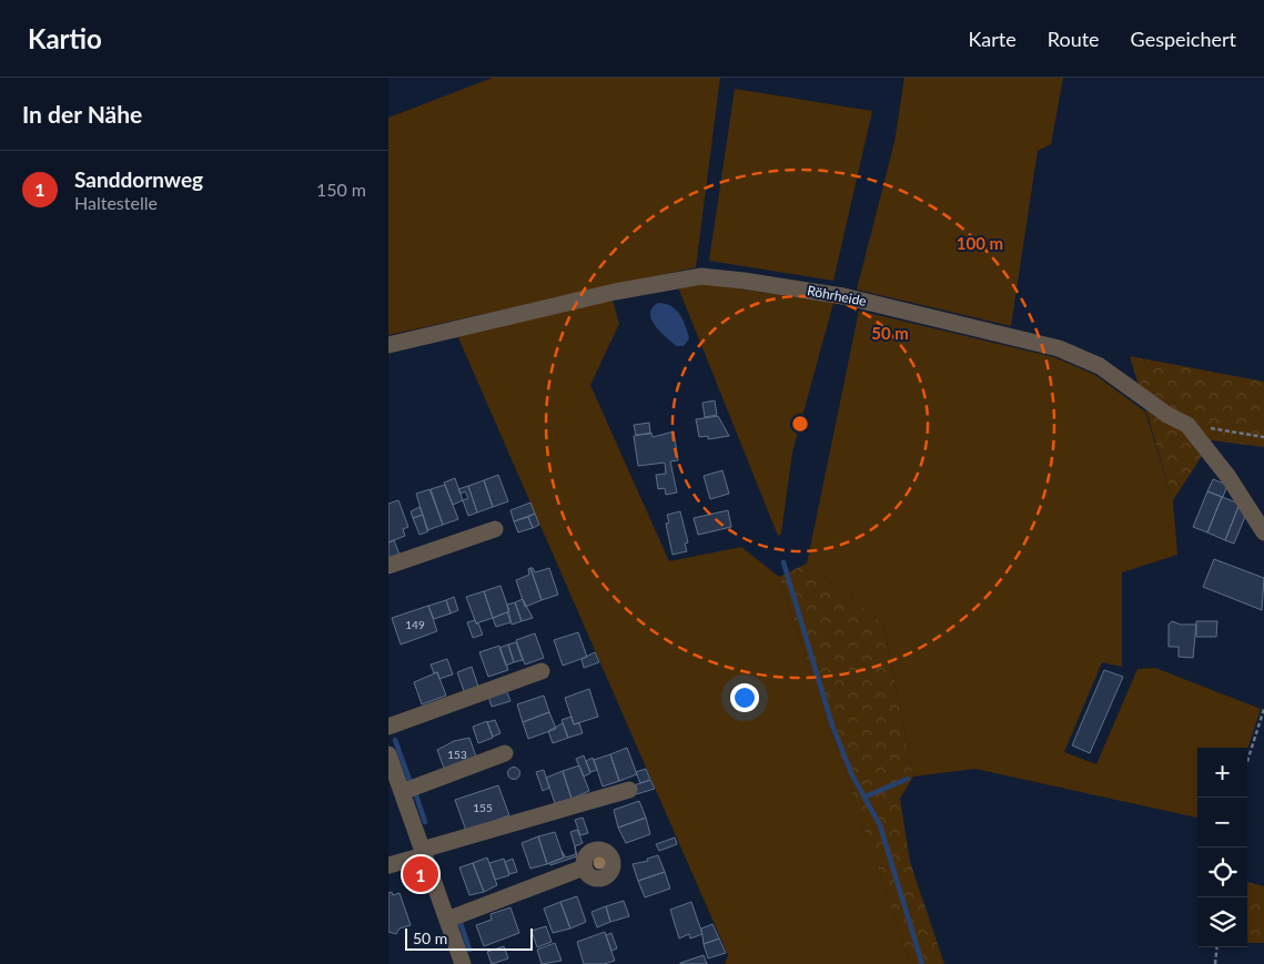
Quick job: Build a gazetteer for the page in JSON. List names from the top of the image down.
{
  "streets": {
    "street": ["Röhrheide"]
  },
  "house_numbers": ["149", "153", "155"],
  "scale_bar": "50 m",
  "page": {
    "header": "Kartio",
    "nav": ["Karte", "Route", "Gespeichert"],
    "heading": "In der Nähe",
    "list": [
      {
        "mark": "1",
        "name": "Sanddornweg",
        "note": "Haltestelle",
        "value": "150 m"
      }
    ],
    "map_buttons": ["+", "−"],
    "pins": "1",
    "scale": "50 m"
  },
  "rings": ["100 m", "50 m"]
}
